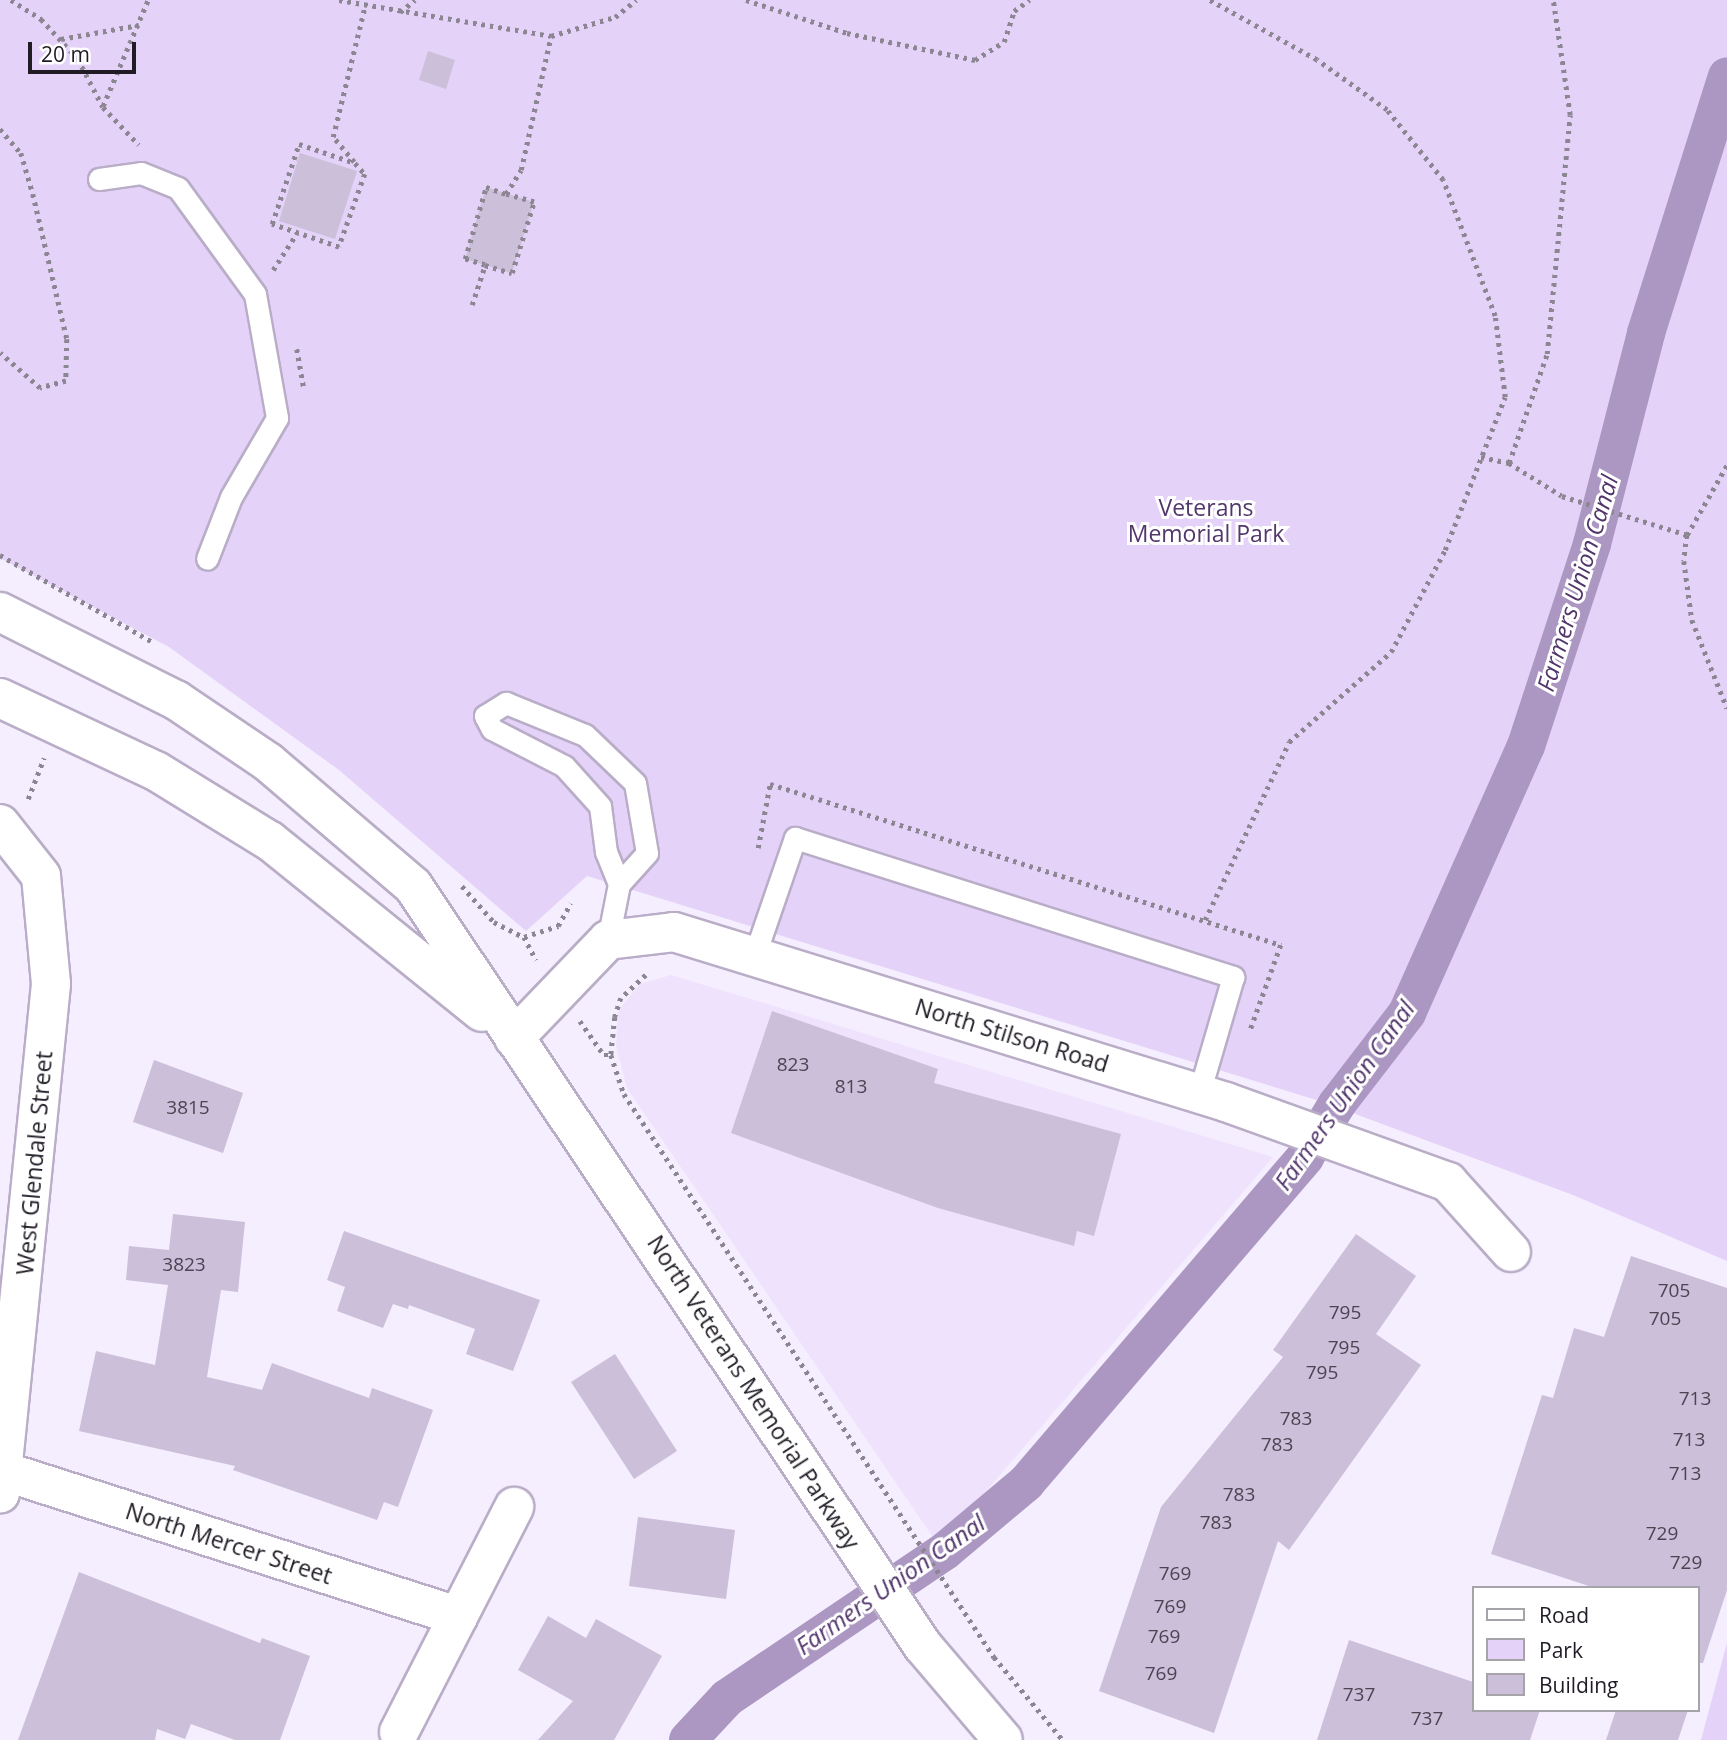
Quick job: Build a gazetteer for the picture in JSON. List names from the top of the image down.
{
  "streets": {
    "street": [
      "North Stilson Road",
      "West Glendale Street",
      "North Veterans Memorial Parkway",
      "North Mercer Street"
    ]
  },
  "crossings": [
    ["West Glendale Street", "North Mercer Street"]
  ],
  "water": ["Farmers Union Canal"],
  "parks": ["Veterans Memorial Park"],
  "house_numbers": [
    "823",
    "813",
    "3815",
    "3823",
    "705",
    "795",
    "705",
    "795",
    "795",
    "713",
    "783",
    "713",
    "783",
    "713",
    "783",
    "783",
    "729",
    "729",
    "769",
    "769",
    "769",
    "769",
    "737",
    "737"
  ],
  "legend": ["Road", "Park", "Building"],
  "scale_bar": "20 m"
}
